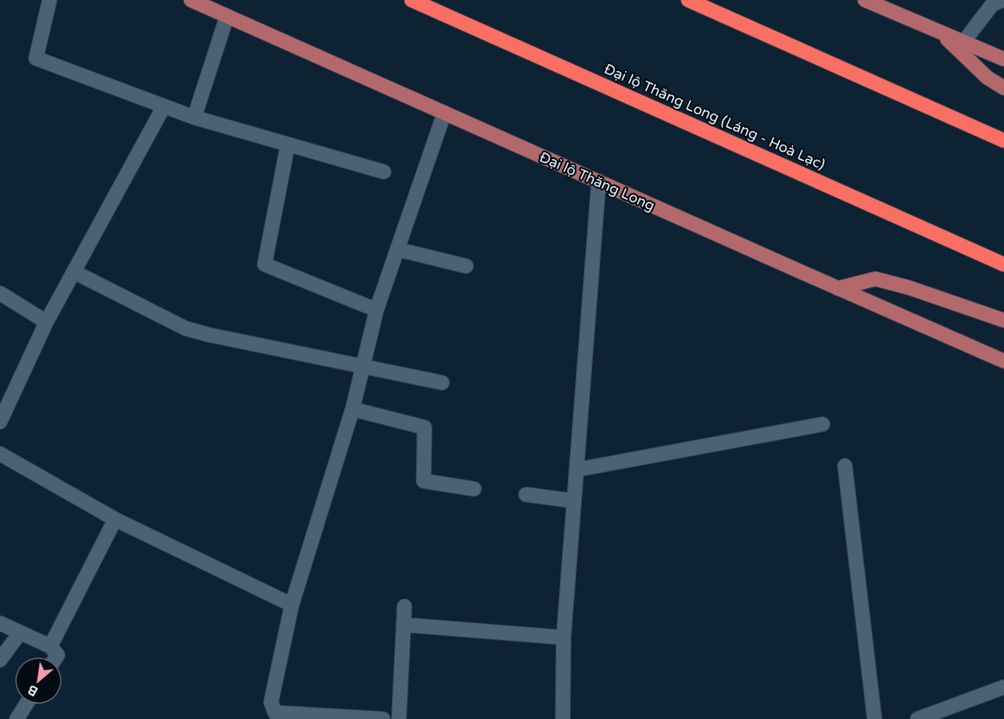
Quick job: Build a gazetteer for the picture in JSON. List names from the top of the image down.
{
  "streets": {
    "highway": ["Đại lộ Thăng Long (Láng - Hoà Lạc)"],
    "main road": ["Đại lộ Thăng Long"]
  },
  "north": "bottom left"
}
